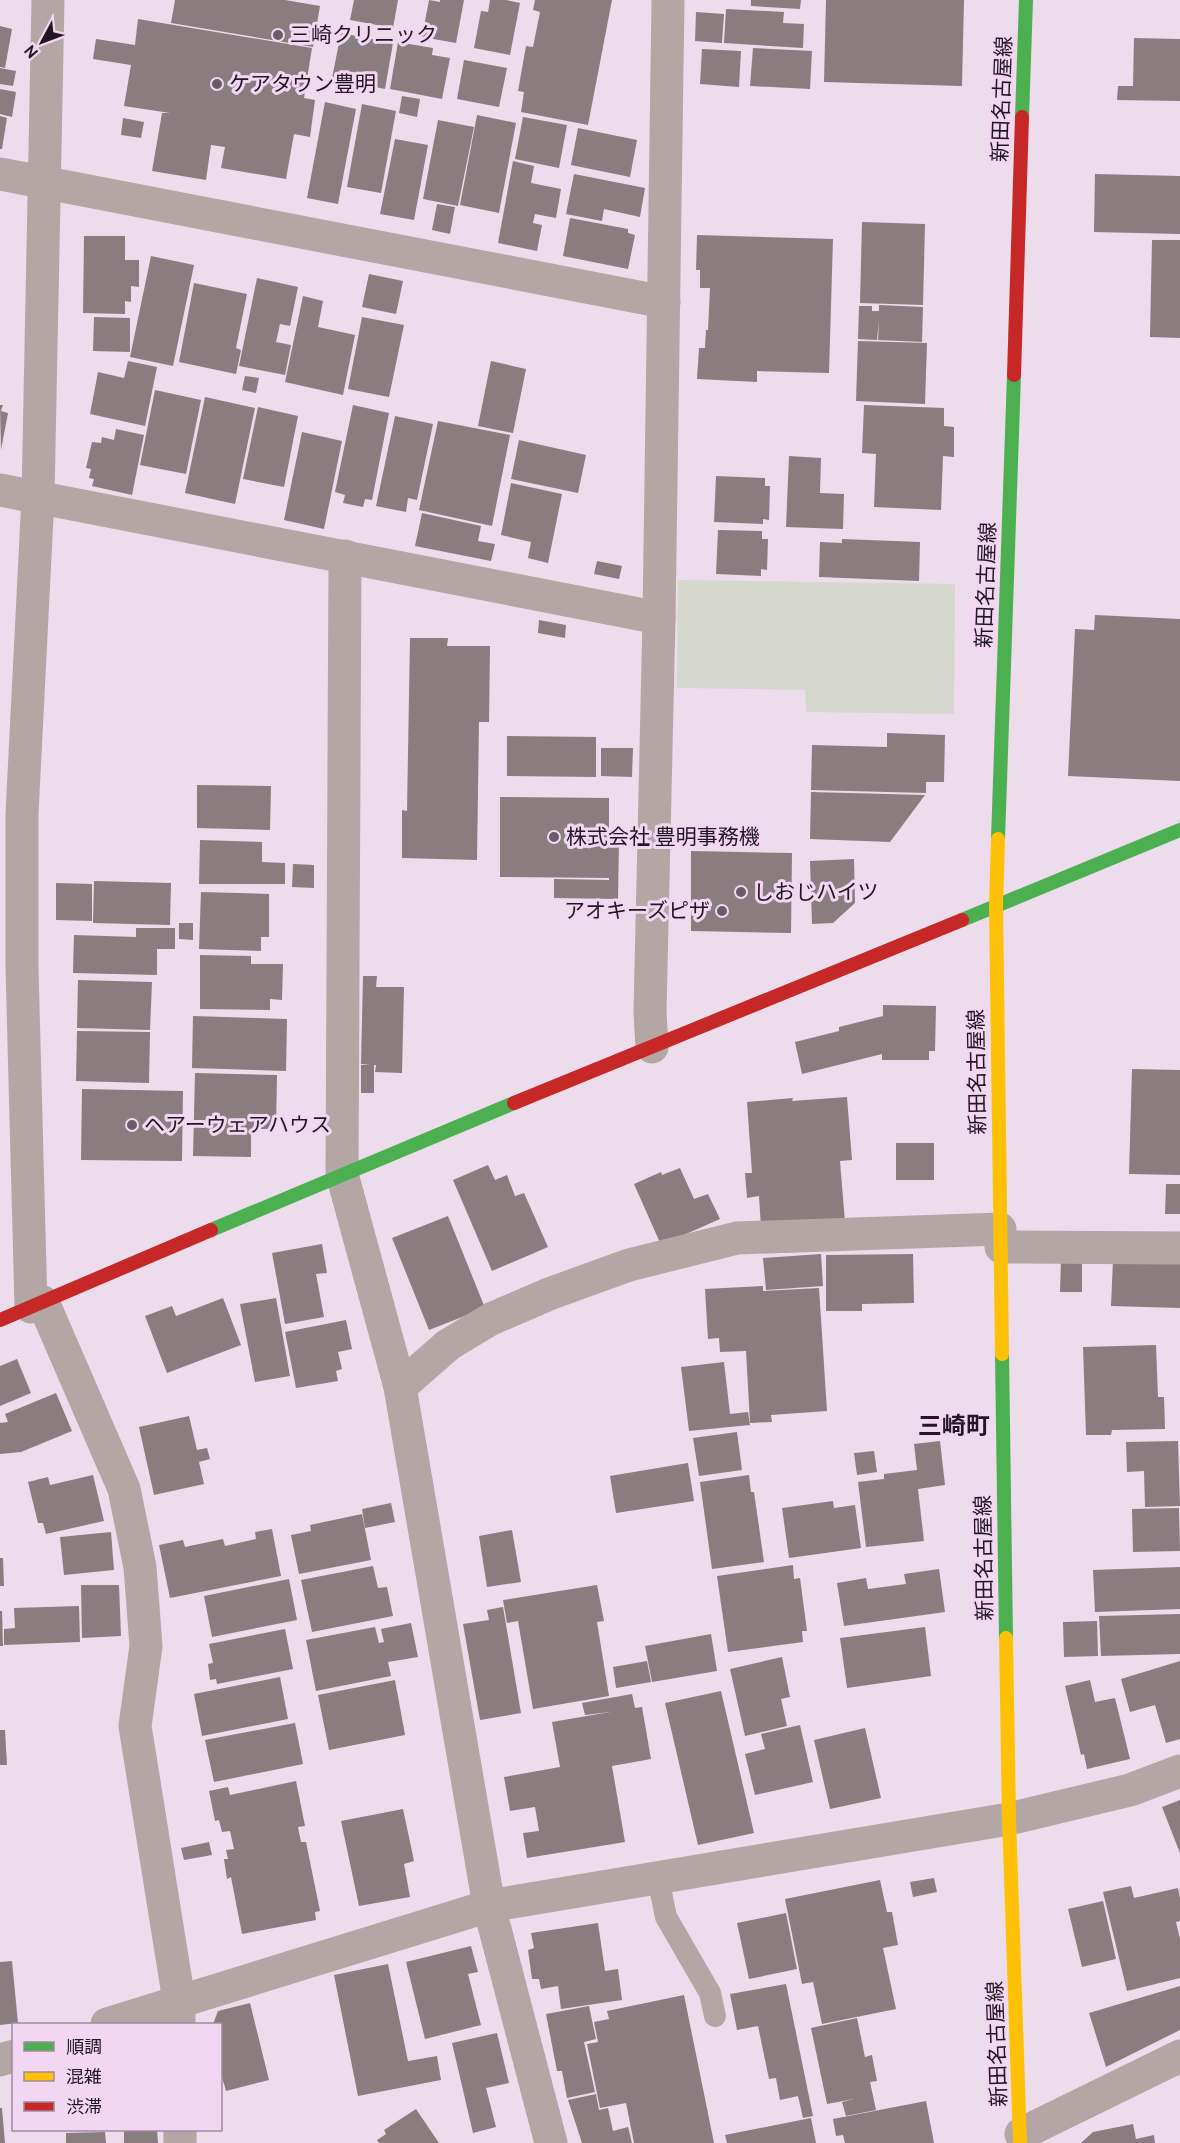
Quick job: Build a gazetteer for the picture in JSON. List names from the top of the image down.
{
  "streets": {
    "main road": ["新田名古屋線"]
  },
  "districts": ["三崎町"],
  "places": [
    "三崎クリニック",
    "ケアタウン豊明",
    "株式会社 豊明事務機",
    "しおじハイツ",
    "アオキーズピザ",
    "ヘアーウェアハウス"
  ],
  "legend": ["順調", "混雑", "渋滞"],
  "north": "bottom left"
}
